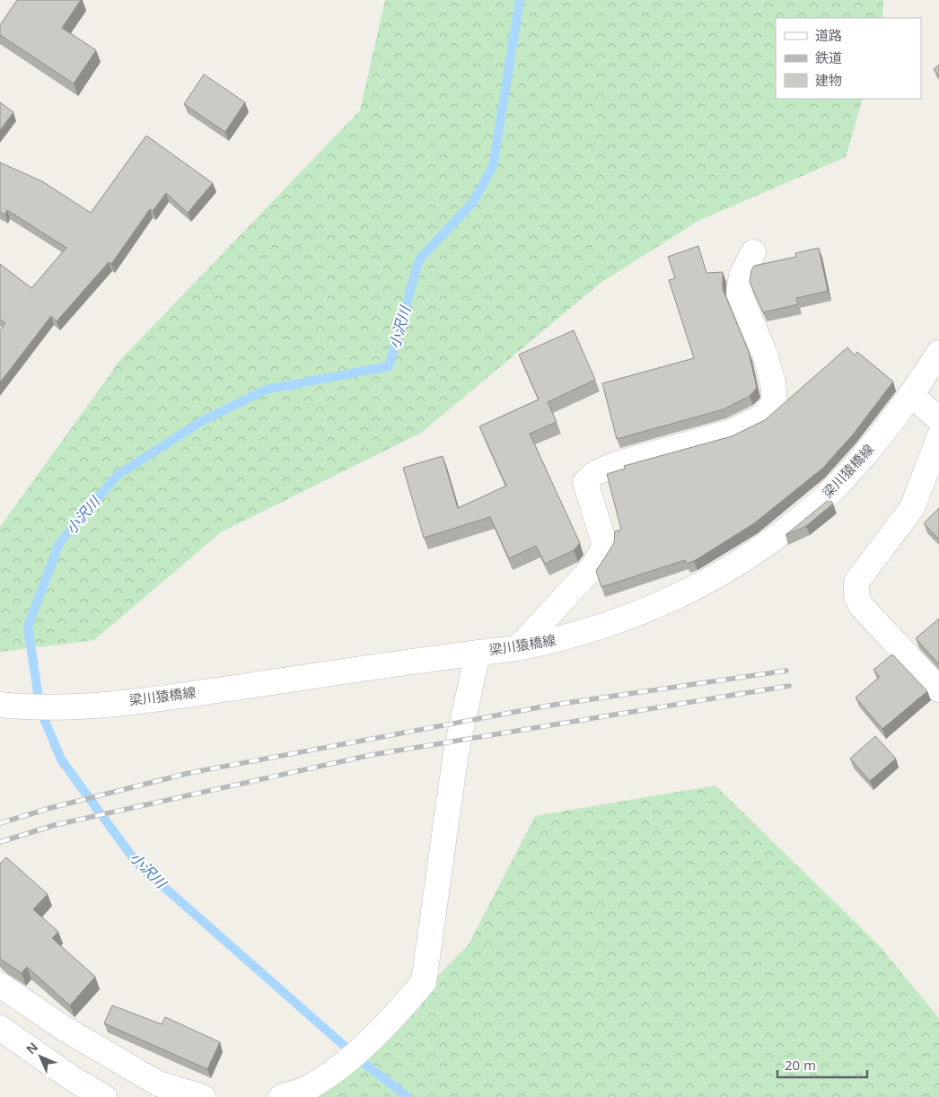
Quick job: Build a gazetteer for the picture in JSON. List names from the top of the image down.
{
  "streets": {
    "street": ["梁川猿橋線"]
  },
  "water": ["小沢川"],
  "legend": ["道路", "鉄道", "建物"],
  "scale_bar": "20 m",
  "north": "top left"
}
